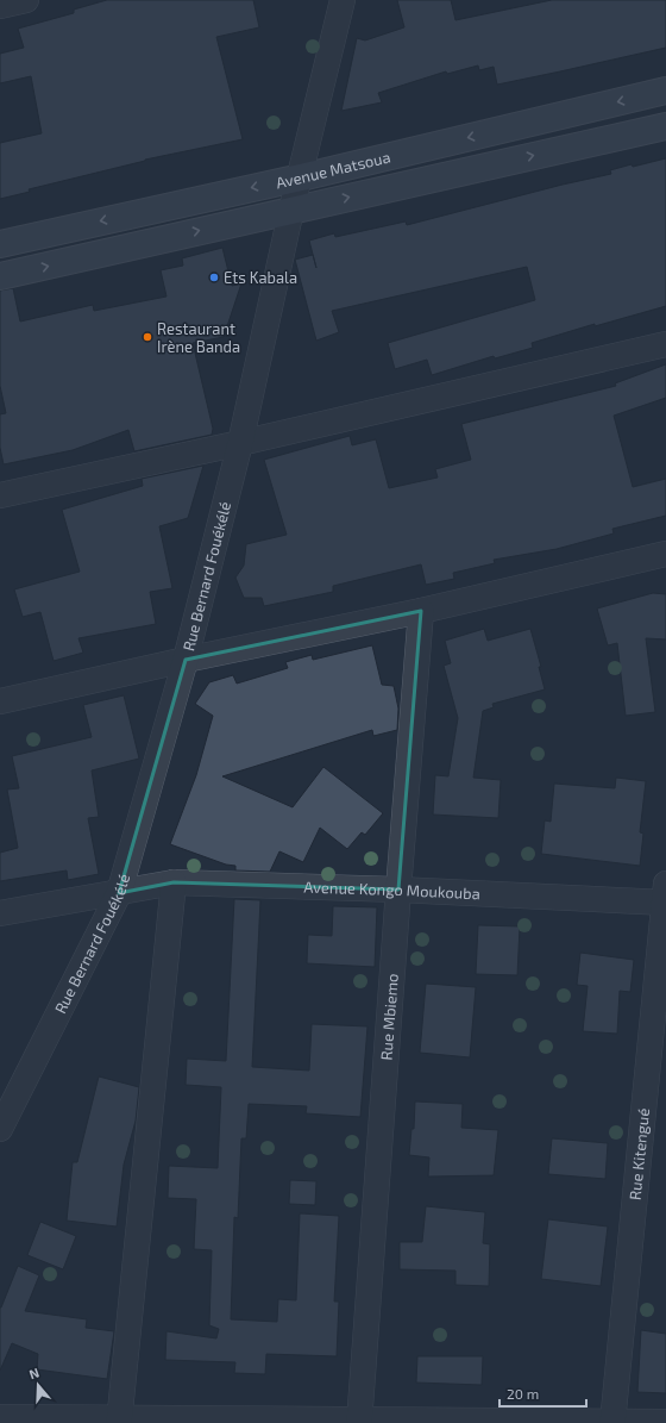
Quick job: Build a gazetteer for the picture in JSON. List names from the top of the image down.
{
  "streets": {
    "street": [
      "Avenue Matsoua",
      "Rue Bernard Fouékélé",
      "Avenue Kongo Moukouba",
      "Rue Mbiemo",
      "Rue Kitengué"
    ]
  },
  "crossings": [
    ["Avenue Matsoua", "Rue Bernard Fouékélé"],
    ["Rue Bernard Fouékélé", "Avenue Kongo Moukouba"],
    ["Avenue Kongo Moukouba", "Rue Mbiemo"],
    ["Avenue Kongo Moukouba", "Rue Kitengué"]
  ],
  "places": ["Ets Kabala", "Restaurant Irène Banda"],
  "scale_bar": "20 m",
  "north": "top"
}
